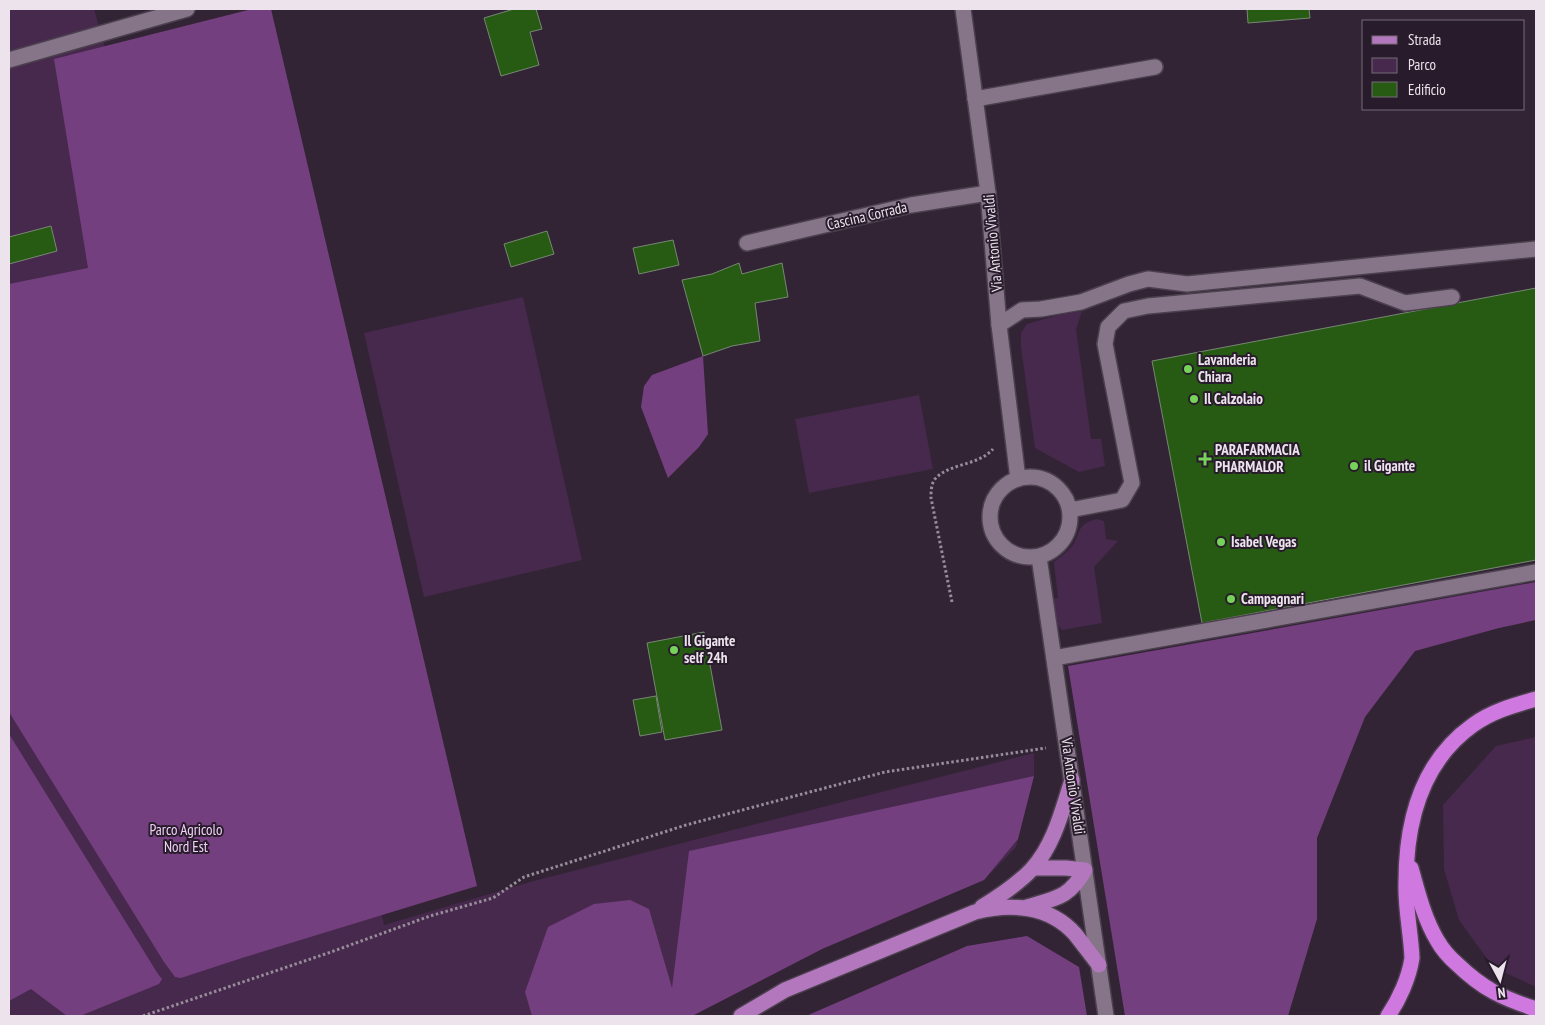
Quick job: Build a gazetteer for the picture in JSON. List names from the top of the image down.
{
  "streets": {
    "street": ["Cascina Corrada", "Via Antonio Vivaldi"]
  },
  "crossings": [
    ["Cascina Corrada", "Via Antonio Vivaldi"]
  ],
  "parks": ["Parco Agricolo Nord Est"],
  "places": {
    "other": [
      "Lavanderia Chiara",
      "Il Calzolaio",
      "il Gigante",
      "Isabel Vegas",
      "Campagnari",
      "Il Gigante self 24h"
    ],
    "health": ["PARAFARMACIA PHARMALOR"]
  },
  "legend": ["Strada", "Parco", "Edificio"],
  "north": "bottom"
}
